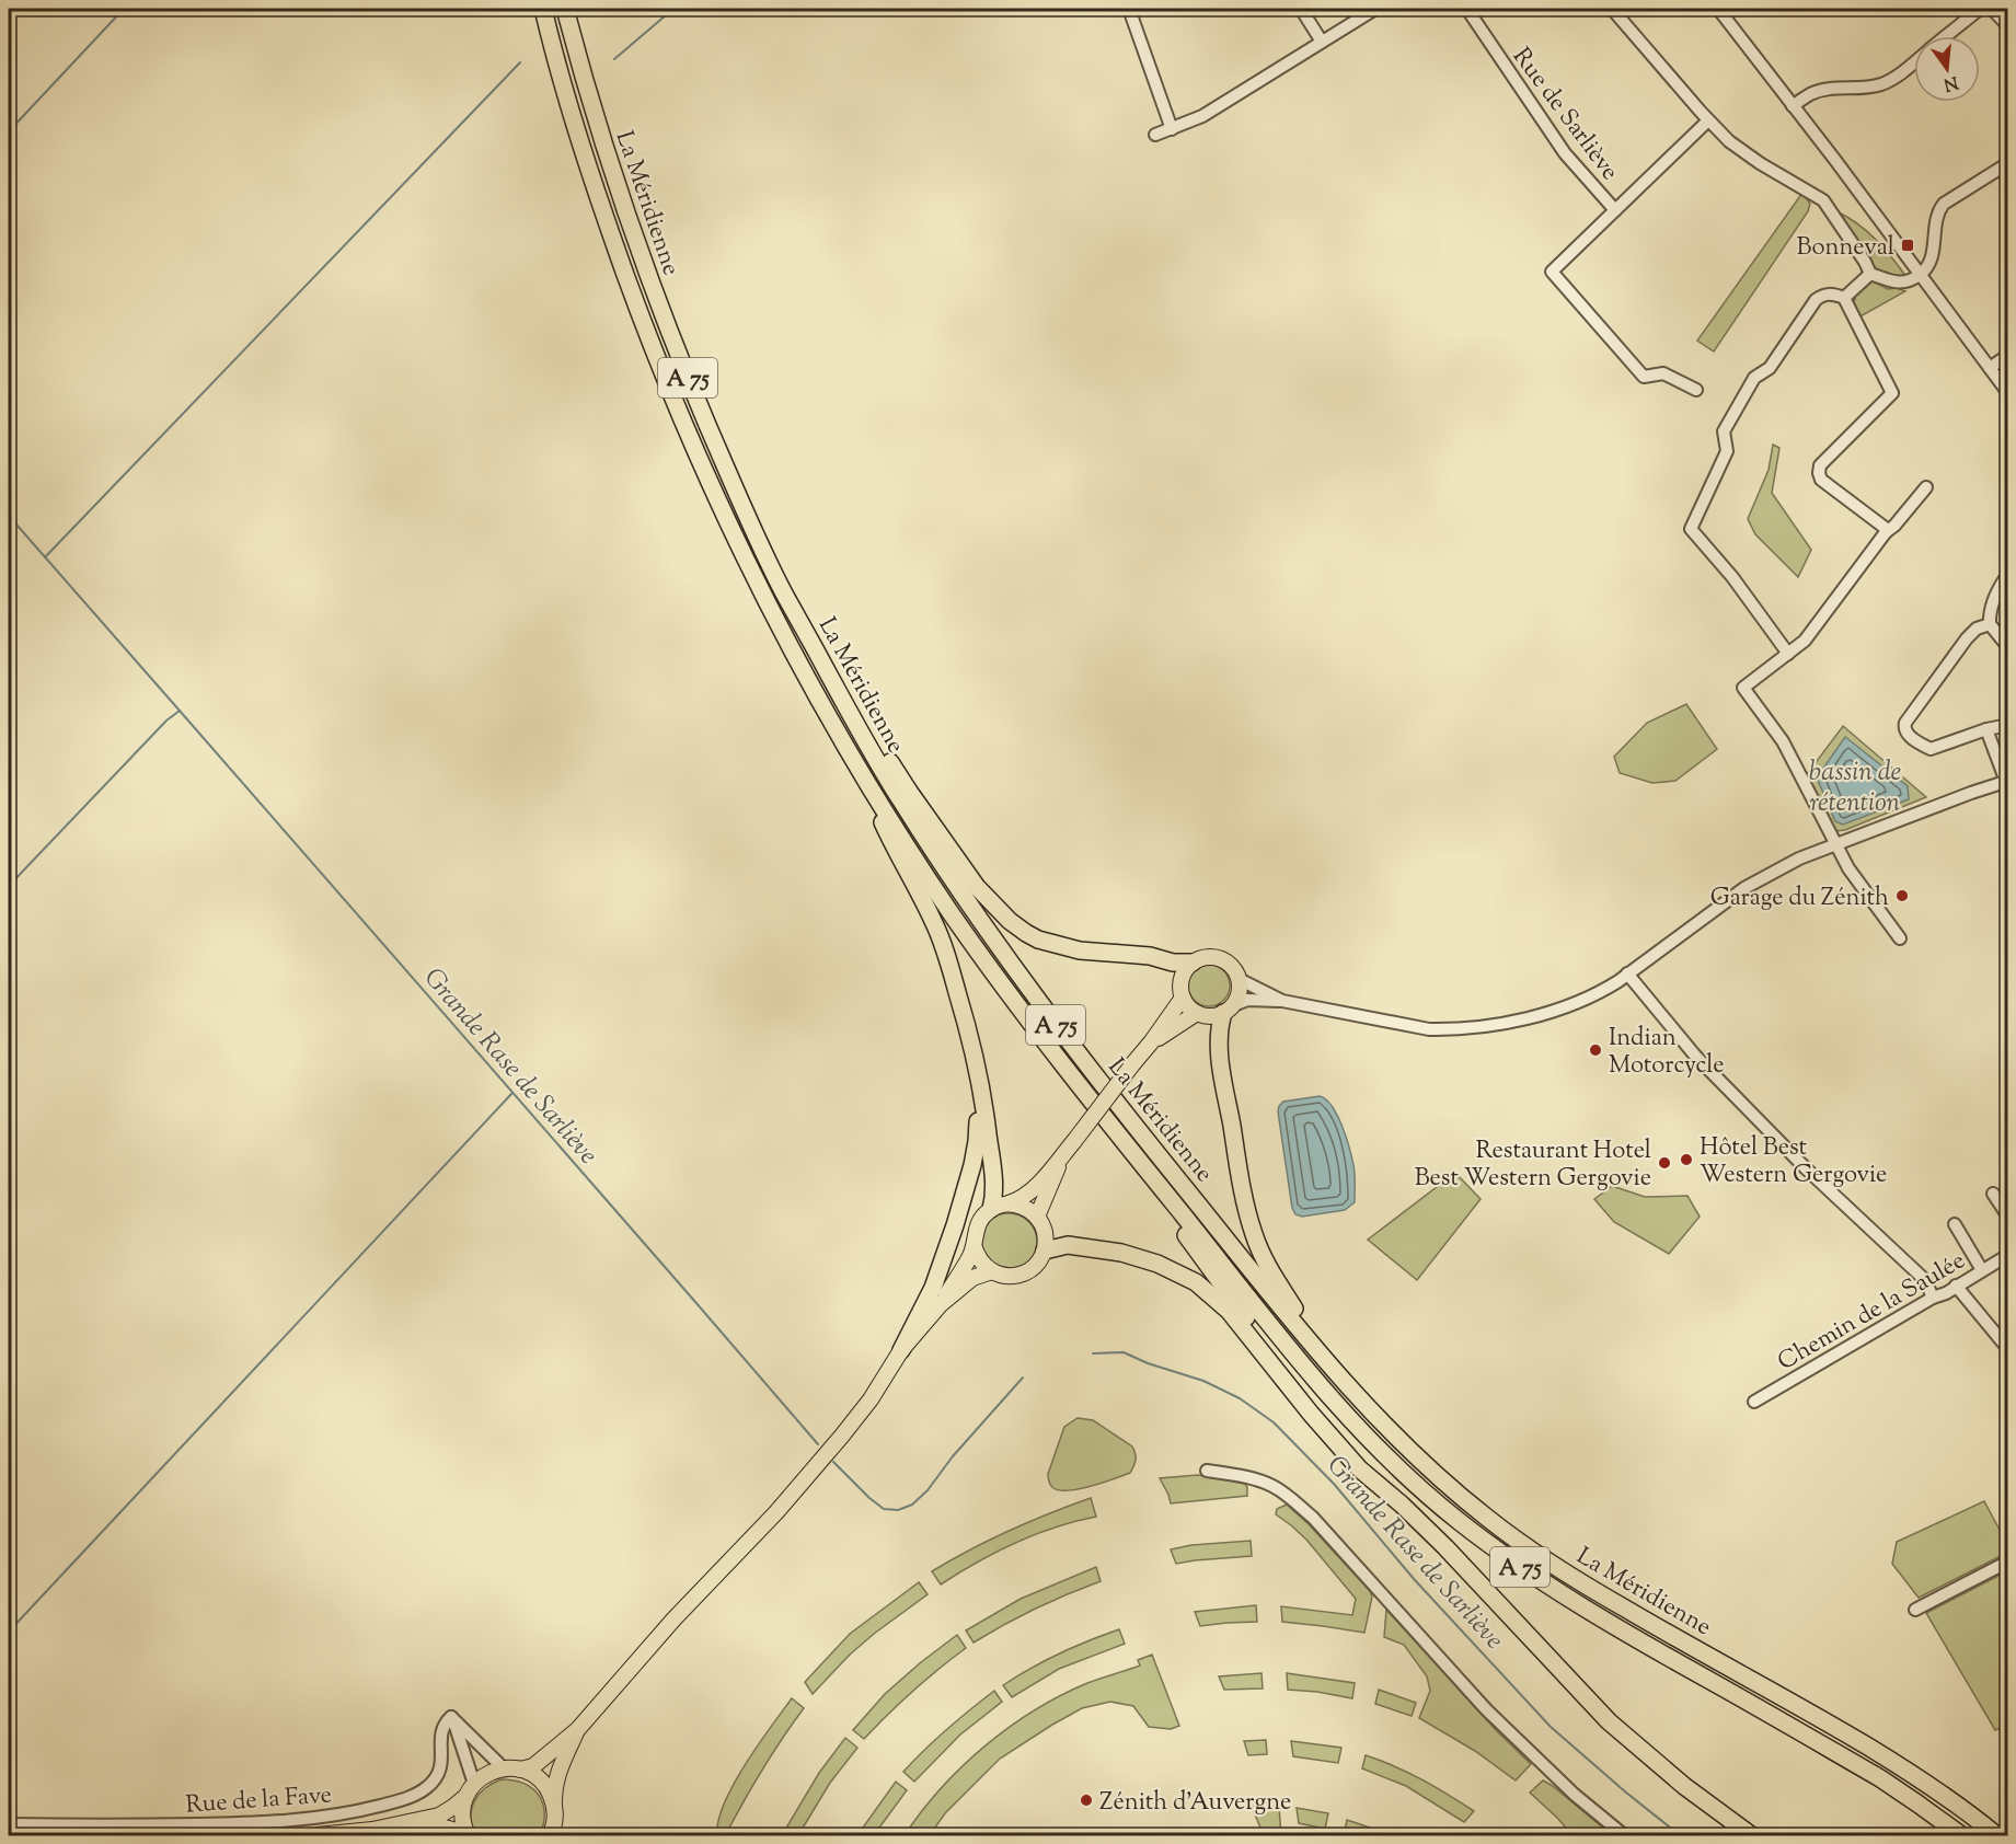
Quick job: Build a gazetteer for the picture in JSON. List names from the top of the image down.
{
  "streets": {
    "highway": ["La Méridienne", "A 75"],
    "street": ["Rue de Sarliève", "Chemin de la Saulée", "Rue de la Fave"]
  },
  "water": ["bassin de rétention", "Grande Rase de Sarliève"],
  "places": {
    "transit": ["Bonneval"],
    "other": [
      "Garage du Zénith",
      "Indian Motorcycle",
      "Hôtel Best Western Gergovie",
      "Restaurant Hotel Best Western Gergovie",
      "Zénith d'Auvergne"
    ]
  },
  "north": "bottom"
}
